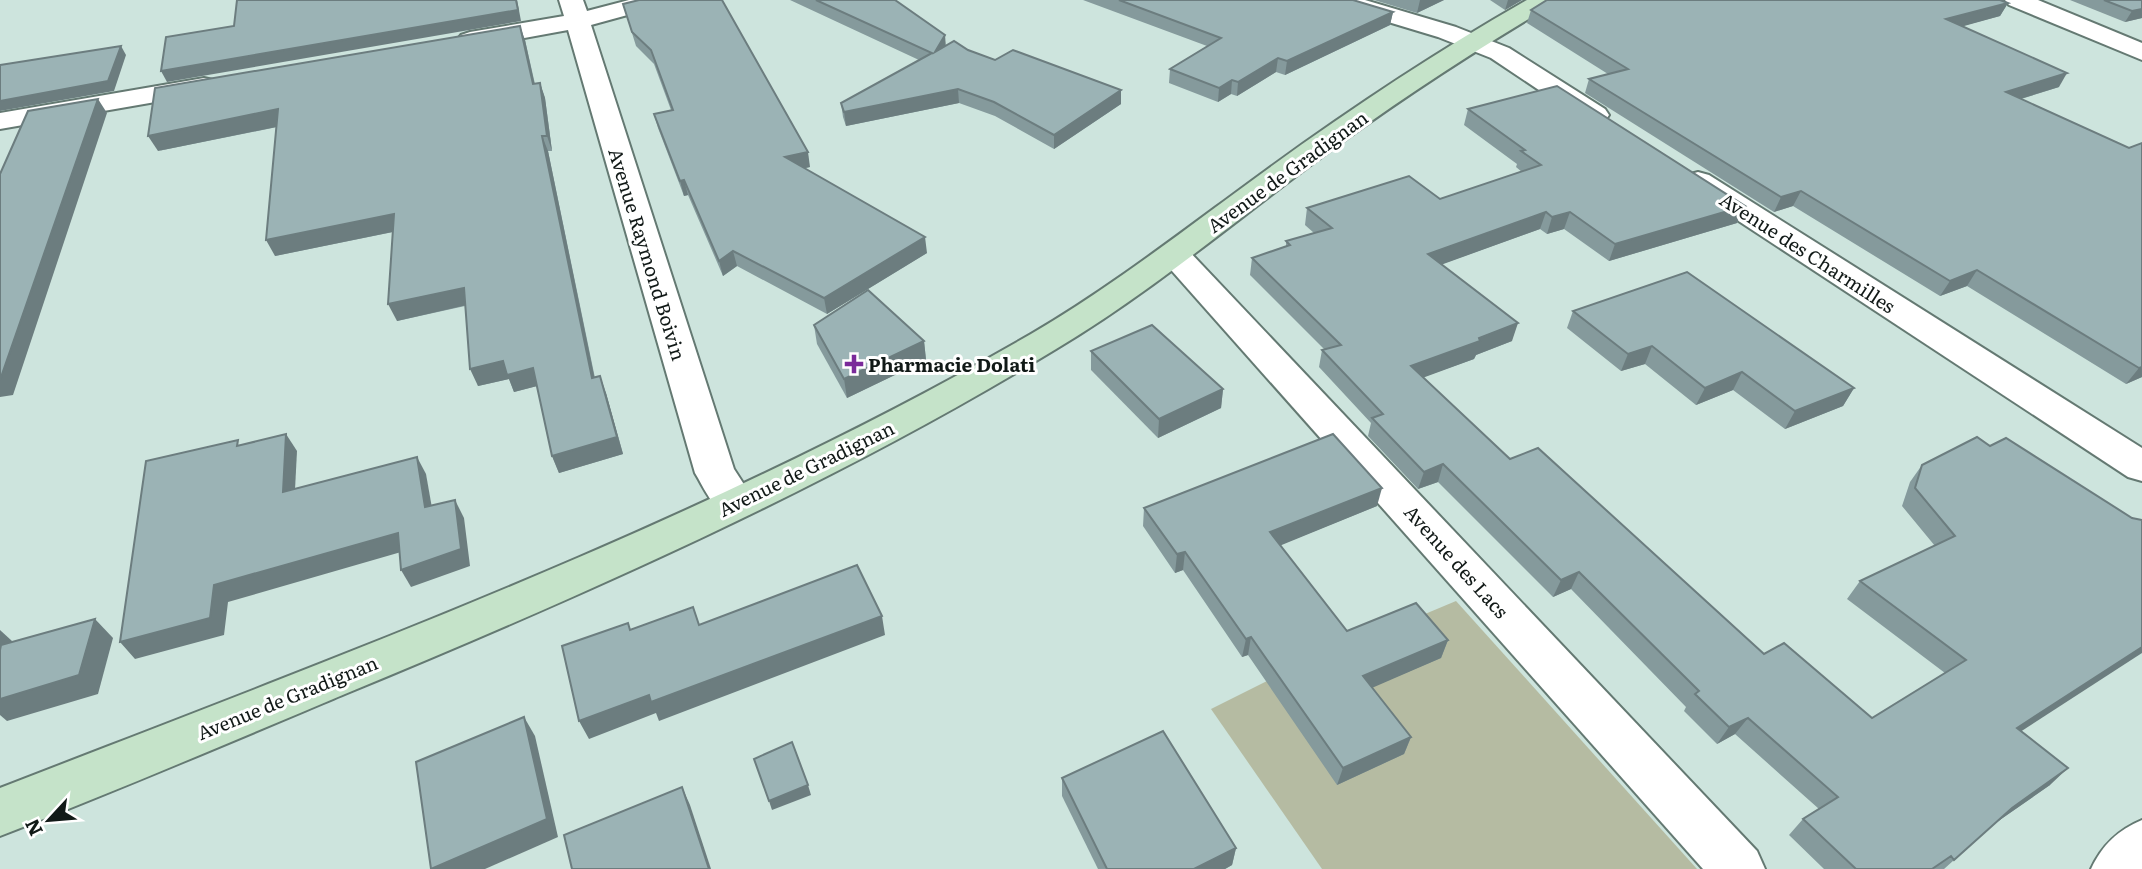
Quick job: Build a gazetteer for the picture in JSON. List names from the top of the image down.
{
  "streets": {
    "main road": ["Avenue de Gradignan"],
    "street": ["Avenue des Charmilles", "Avenue Raymond Boivin", "Avenue des Lacs"]
  },
  "crossings": [
    ["Avenue de Gradignan", "Avenue Raymond Boivin"],
    ["Avenue de Gradignan", "Avenue des Lacs"]
  ],
  "places": {
    "health": ["Pharmacie Dolati"]
  },
  "north": "bottom left"
}
